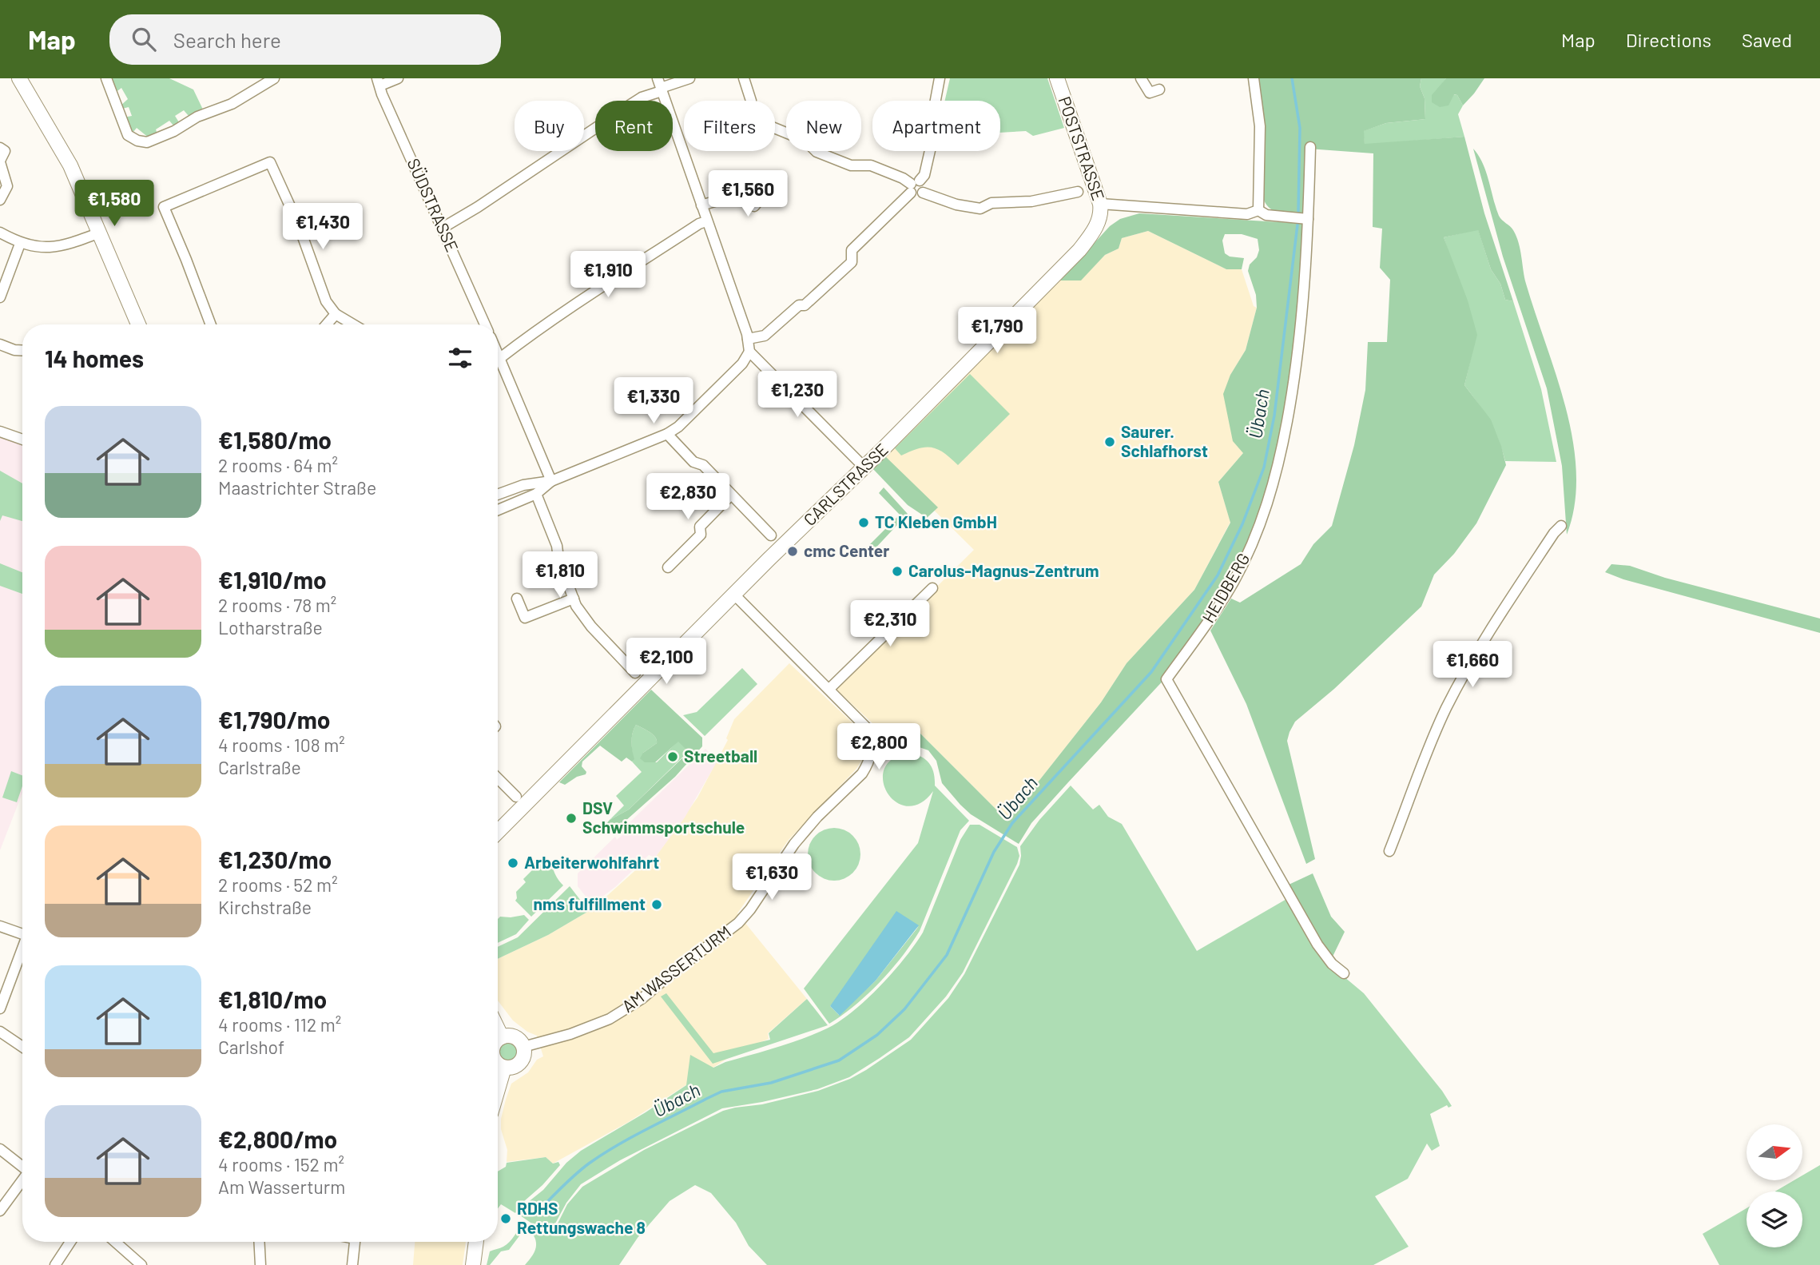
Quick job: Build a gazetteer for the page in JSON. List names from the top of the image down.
{
  "streets": {
    "main road": ["POSTSTRASSE", "CARLSTRASSE"],
    "street": ["SÜDSTRASSE", "HEIDBERG", "AM WASSERTURM"]
  },
  "crossings": [
    ["POSTSTRASSE", "CARLSTRASSE"],
    ["CARLSTRASSE", "AM WASSERTURM"]
  ],
  "water": ["Übach"],
  "places": [
    "Saurer. Schlafhorst",
    "TC Kleben GmbH",
    "cmc Center",
    "Carolus-Magnus-Zentrum",
    "Streetball",
    "DSV Schwimmsportschule",
    "Arbeiterwohlfahrt",
    "nms fulfillment",
    "RDHS Rettungswache 8"
  ],
  "north": "right",
  "page": {
    "header": "Map",
    "search": "Search here",
    "nav": ["Map", "Directions", "Saved"],
    "chip": [
      "Buy",
      "Rent",
      "Filters",
      "New",
      "Apartment"
    ],
    "price": [
      "€1,560",
      "€1,580",
      "€1,430",
      "€1,910",
      "€1,790",
      "€1,230",
      "€1,330",
      "€2,830",
      "€1,810",
      "€2,310",
      "€2,100",
      "€1,660",
      "€2,800",
      "€1,630"
    ],
    "heading": "14 homes",
    "list": [
      {
        "name": "€1,580/mo",
        "note": "2 rooms · 64 m² · Maastrichter Straße"
      },
      {
        "name": "€1,910/mo",
        "note": "2 rooms · 78 m² · Lotharstraße"
      },
      {
        "name": "€1,790/mo",
        "note": "4 rooms · 108 m² · Carlstraße"
      },
      {
        "name": "€1,230/mo",
        "note": "2 rooms · 52 m² · Kirchstraße"
      },
      {
        "name": "€1,810/mo",
        "note": "4 rooms · 112 m² · Carlshof"
      },
      {
        "name": "€2,800/mo",
        "note": "4 rooms · 152 m² · Am Wasserturm"
      }
    ]
  }
}
